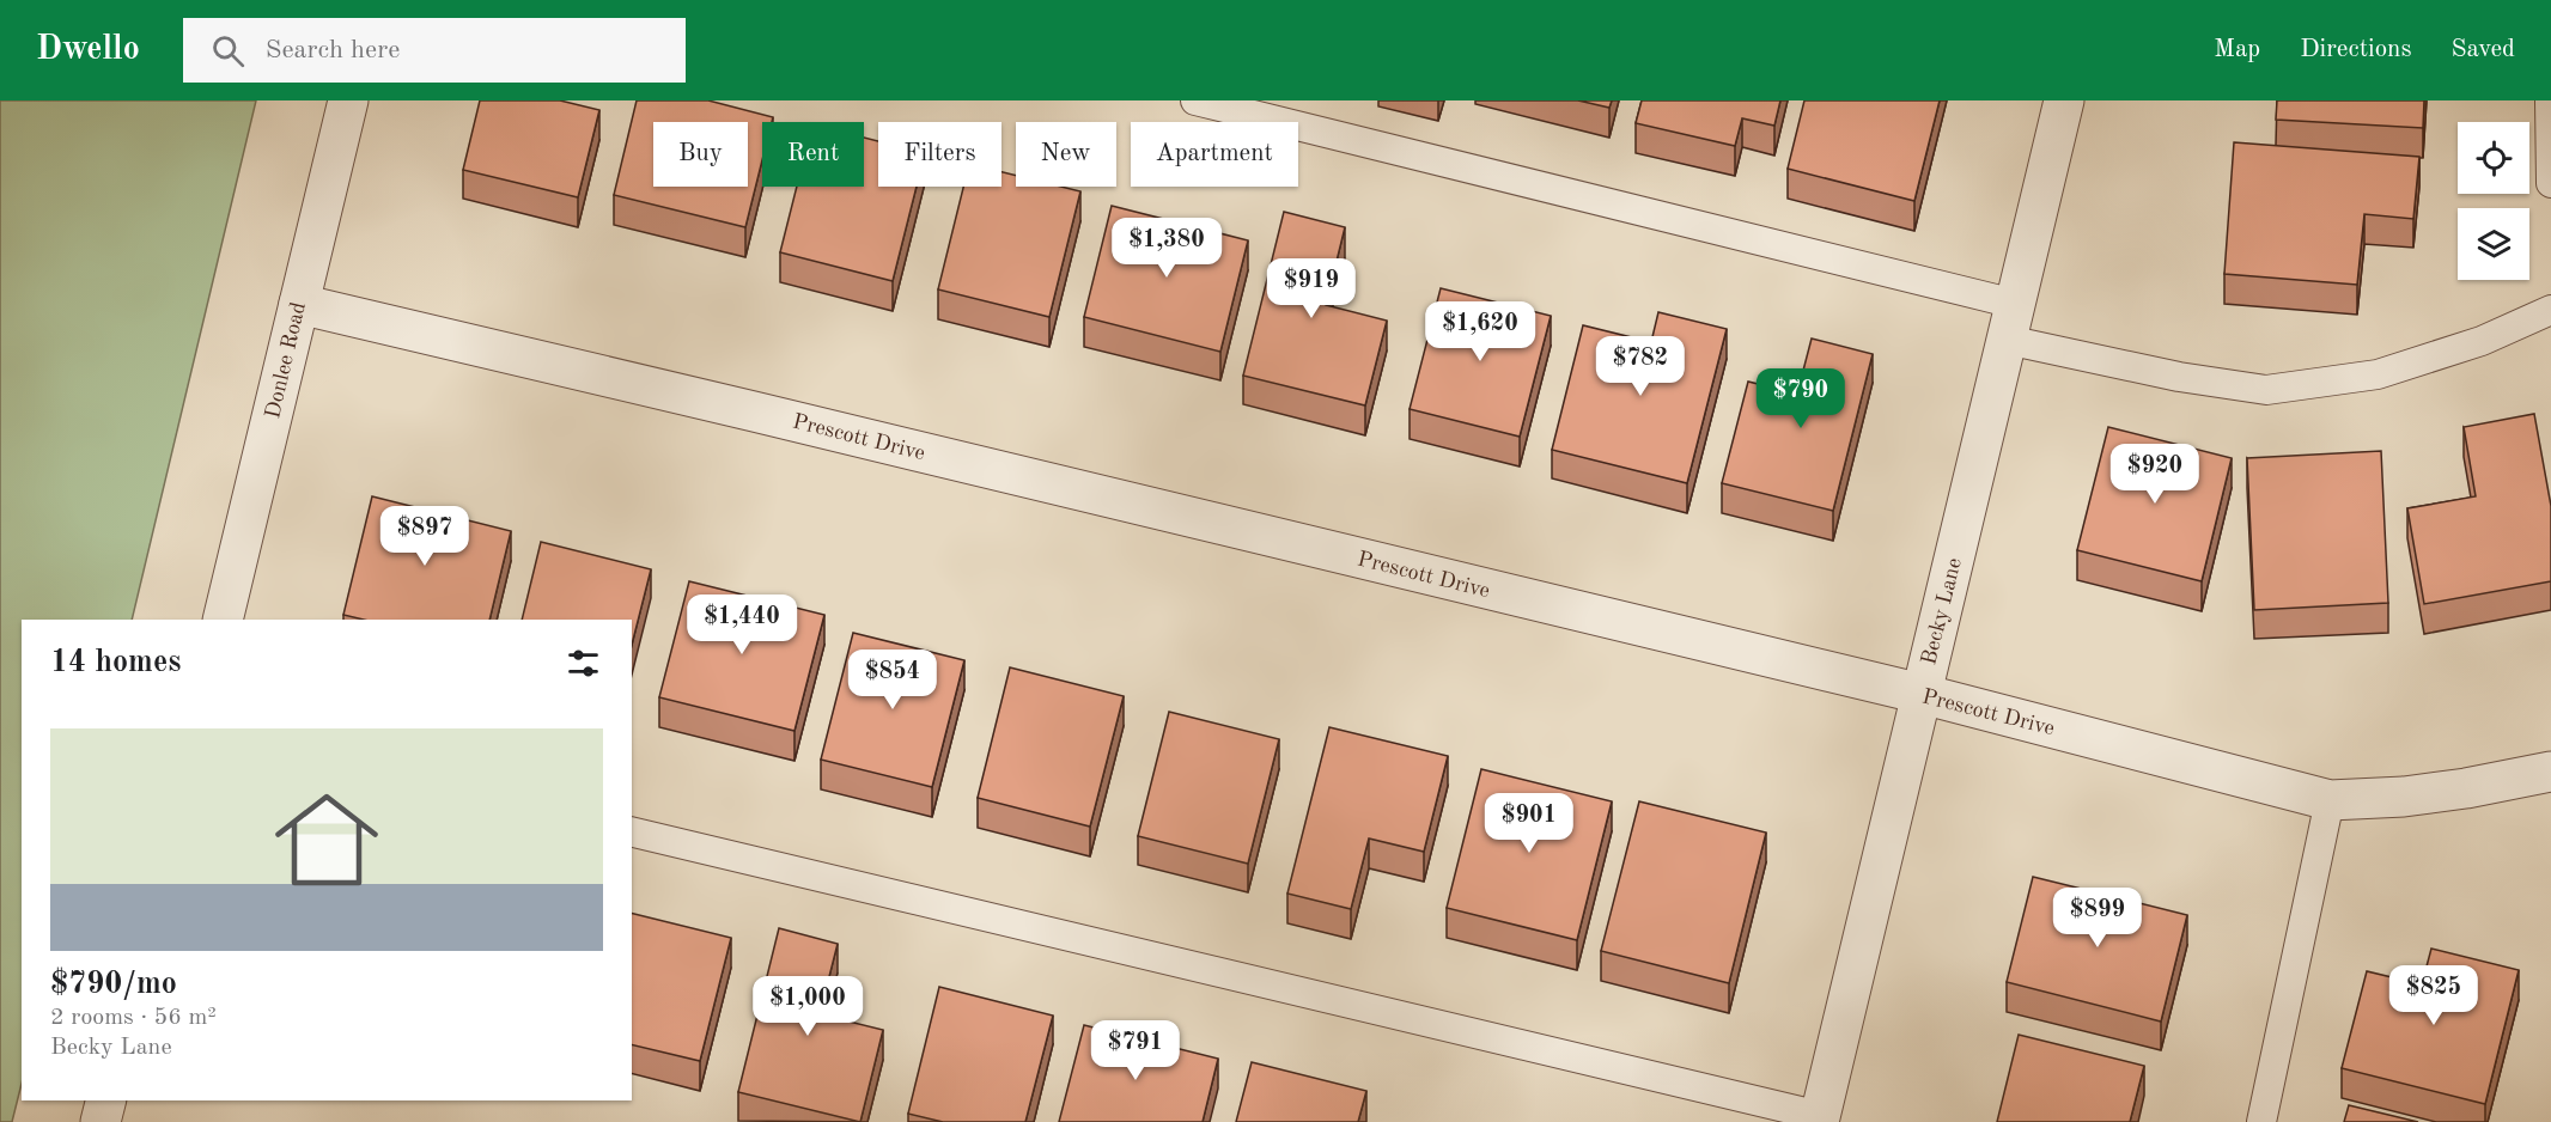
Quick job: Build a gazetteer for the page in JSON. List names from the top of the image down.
{
  "streets": {
    "street": ["Donlee Road", "Prescott Drive", "Becky Lane"]
  },
  "crossings": [
    ["Donlee Road", "Prescott Drive"],
    ["Prescott Drive", "Becky Lane"]
  ],
  "page": {
    "header": "Dwello",
    "search": "Search here",
    "nav": ["Map", "Directions", "Saved"],
    "chip": [
      "Buy",
      "Rent",
      "Filters",
      "New",
      "Apartment"
    ],
    "price": [
      "$1,380",
      "$919",
      "$1,620",
      "$782",
      "$790",
      "$920",
      "$897",
      "$1,440",
      "$854",
      "$901",
      "$899",
      "$825",
      "$1,000",
      "$791"
    ],
    "heading": "14 homes",
    "list": [
      {
        "name": "$790/mo",
        "note": "2 rooms · 56 m² · Becky Lane"
      }
    ]
  }
}
